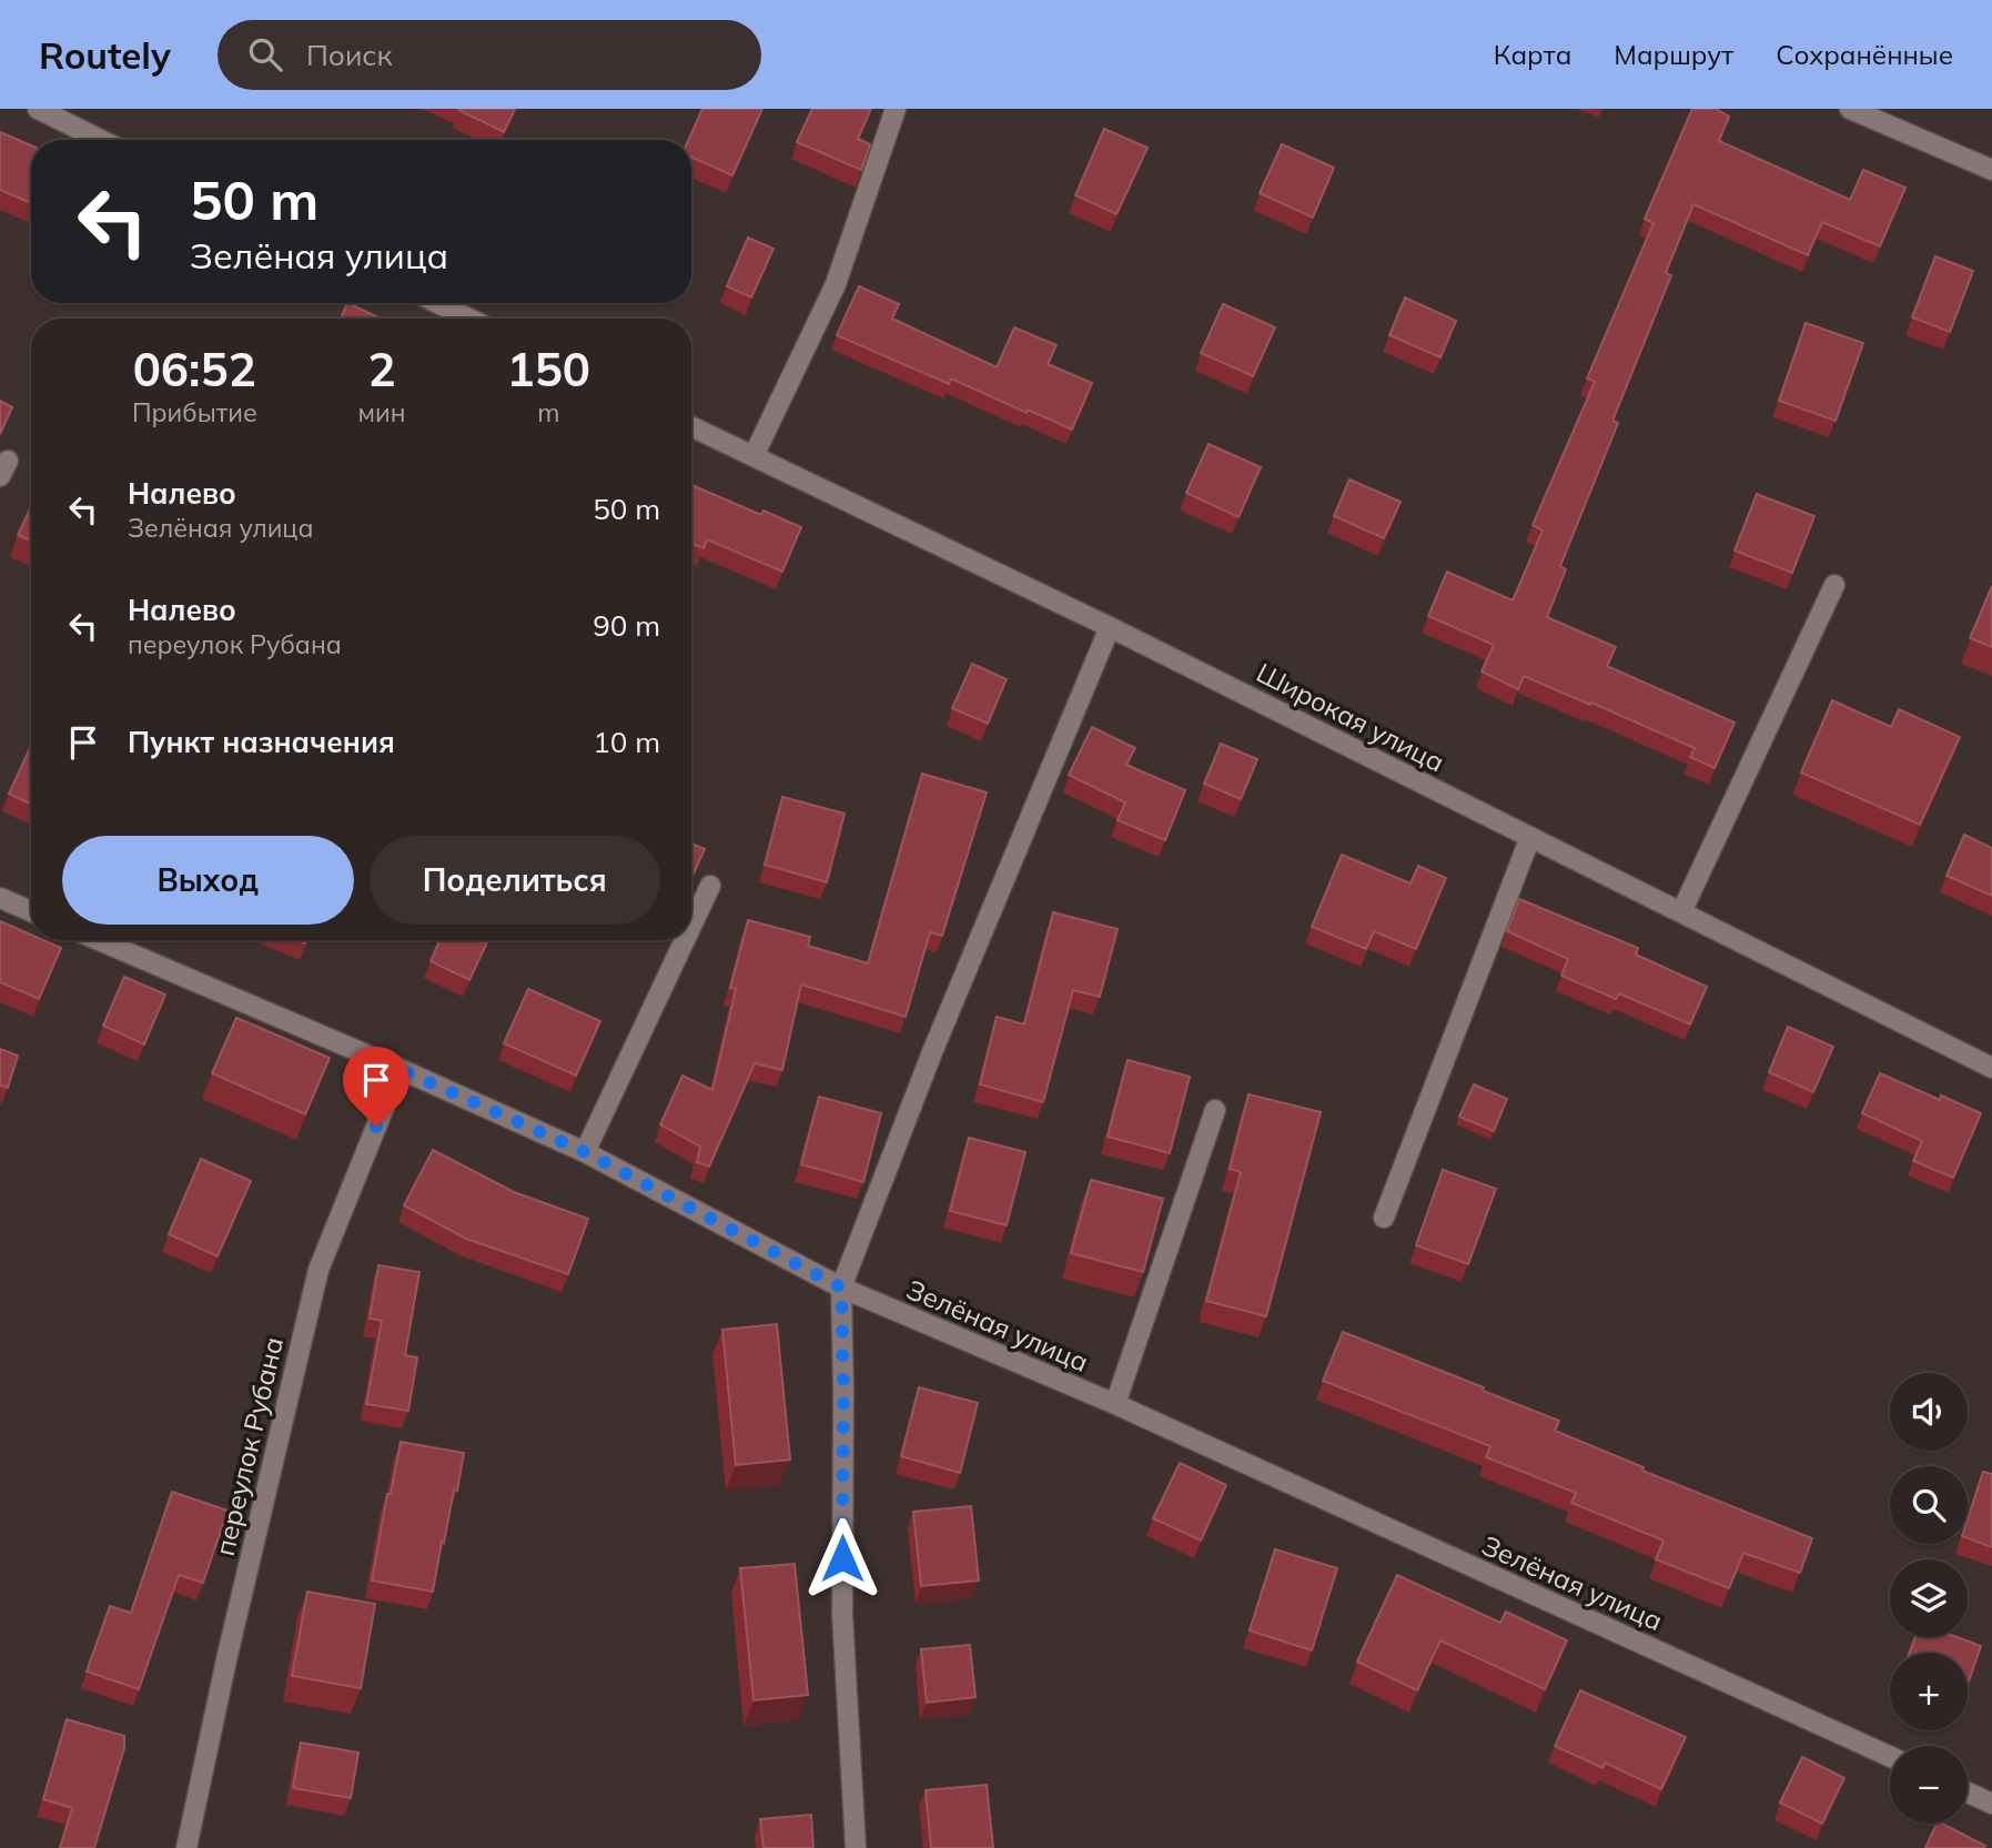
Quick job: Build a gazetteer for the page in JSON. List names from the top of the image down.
{
  "streets": {
    "street": ["Широкая улица", "Зелёная улица", "переулок Рубана"]
  },
  "crossings": [
    ["Зелёная улица", "переулок Рубана"]
  ],
  "page": {
    "header": "Routely",
    "search": "Поиск",
    "nav": ["Карта", "Маршрут", "Сохранённые"],
    "turn": ["50 m", "Зелёная улица"],
    "eta": [
      "06:52",
      "Прибытие",
      "2",
      "мин",
      "150",
      "m"
    ],
    "list": [
      {
        "name": "Налево",
        "note": "Зелёная улица",
        "value": "50 m"
      },
      {
        "name": "Налево",
        "note": "переулок Рубана",
        "value": "90 m"
      },
      {
        "name": "Пункт назначения",
        "value": "10 m"
      }
    ],
    "buttons": ["Выход", "Поделиться"],
    "map_buttons": ["+", "−"]
  }
}
